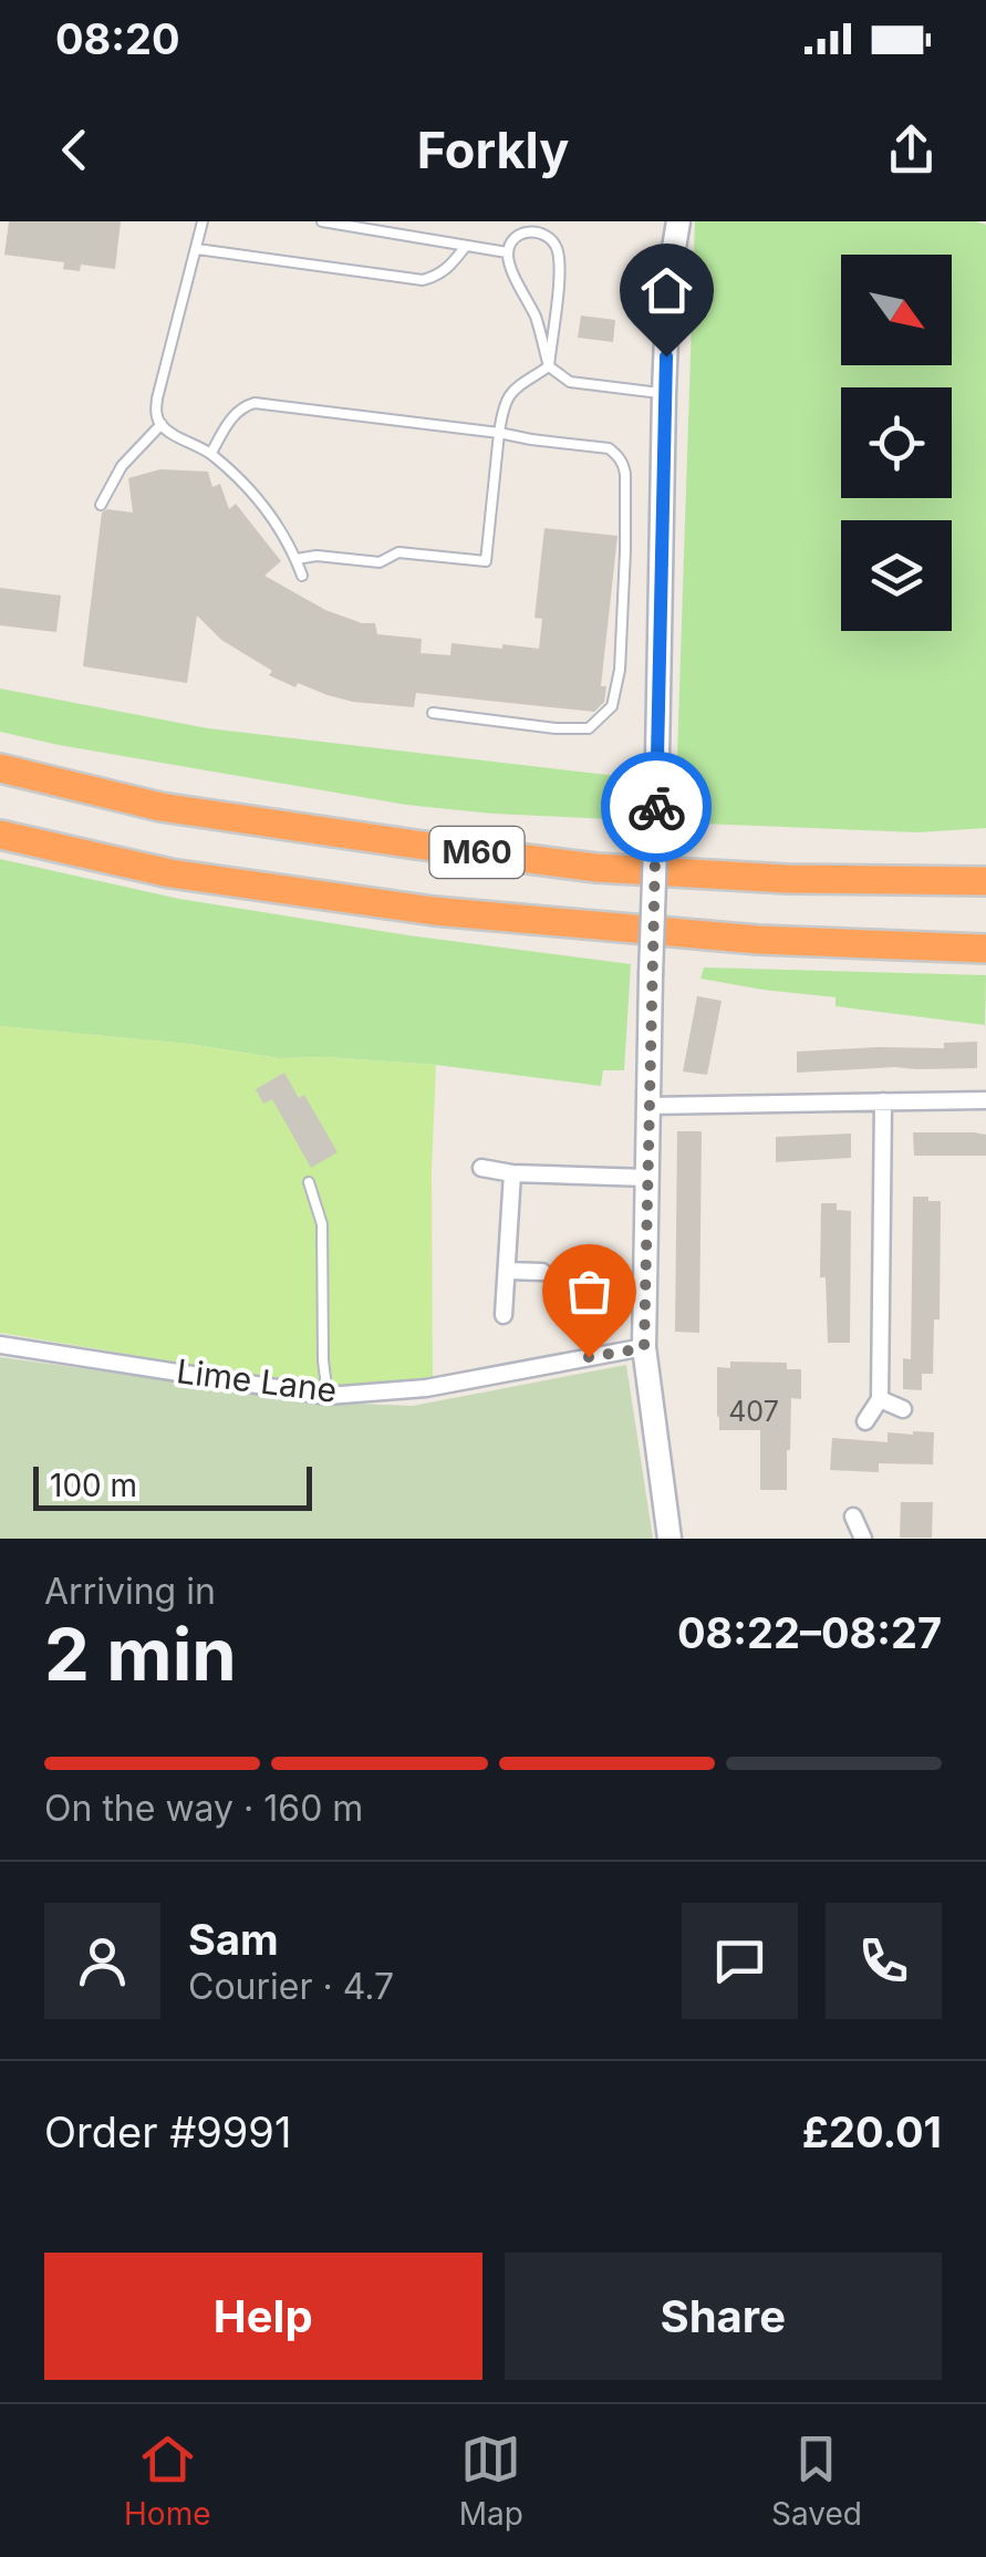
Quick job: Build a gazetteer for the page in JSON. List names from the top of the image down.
{
  "streets": {
    "highway": ["M60"],
    "street": ["Lime Lane"]
  },
  "house_numbers": ["407"],
  "scale_bar": "100 m",
  "north": "bottom right",
  "page": {
    "status": "08:20",
    "header": "Forkly",
    "scale": "100 m",
    "heading": ["2 min", "Arriving in", "08:22–08:27"],
    "panel": [
      "Sam",
      "Courier · 4.7",
      "Order #9991",
      "£20.01"
    ],
    "bar": "On the way · 160 m",
    "buttons": ["Help", "Share"],
    "tabs": ["Home", "Map", "Saved"]
  }
}
